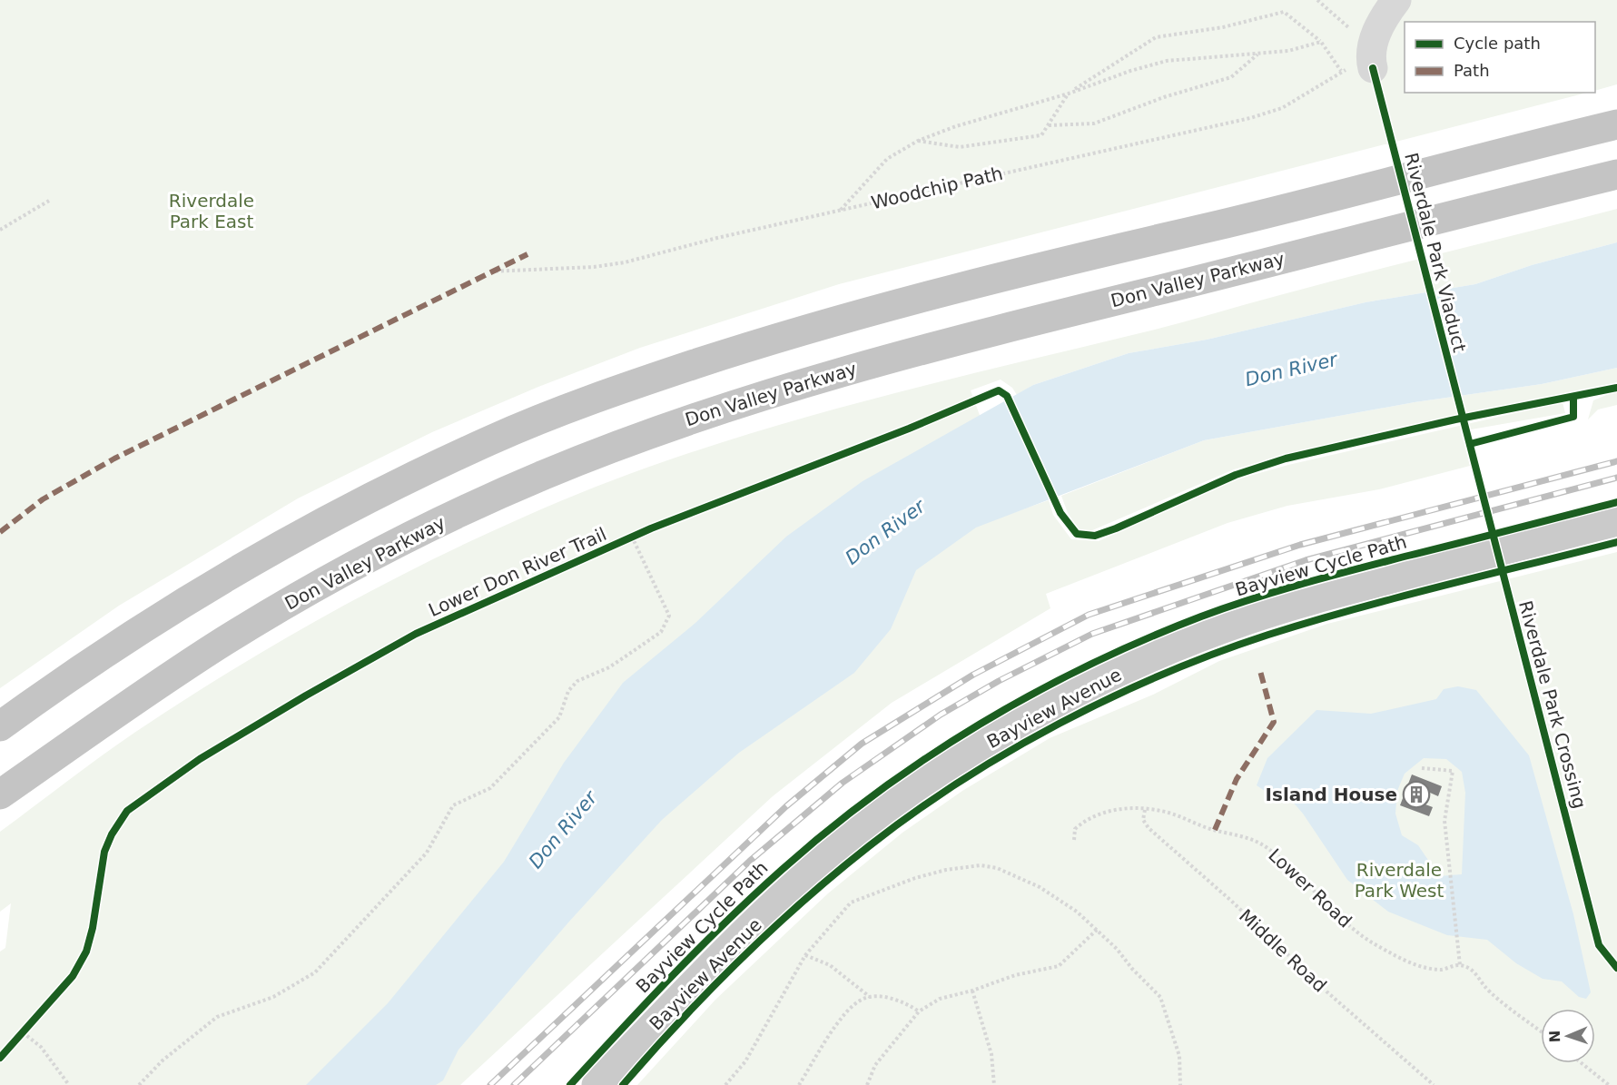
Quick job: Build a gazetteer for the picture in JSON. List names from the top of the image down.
{
  "streets": {
    "highway": ["Don Valley Parkway"],
    "main road": ["Bayview Avenue"],
    "path": ["Woodchip Path", "Lower Road", "Middle Road"],
    "cycle path": ["Riverdale Park Viaduct", "Bayview Cycle Path", "Lower Don River Trail"]
  },
  "crossings": [
    ["Lower Road", "Middle Road"]
  ],
  "water": ["Don River"],
  "parks": ["Riverdale Park East", "Riverdale Park West"],
  "places": {
    "building": ["Island House"]
  },
  "legend": ["Cycle path", "Path"],
  "north": "left"
}
